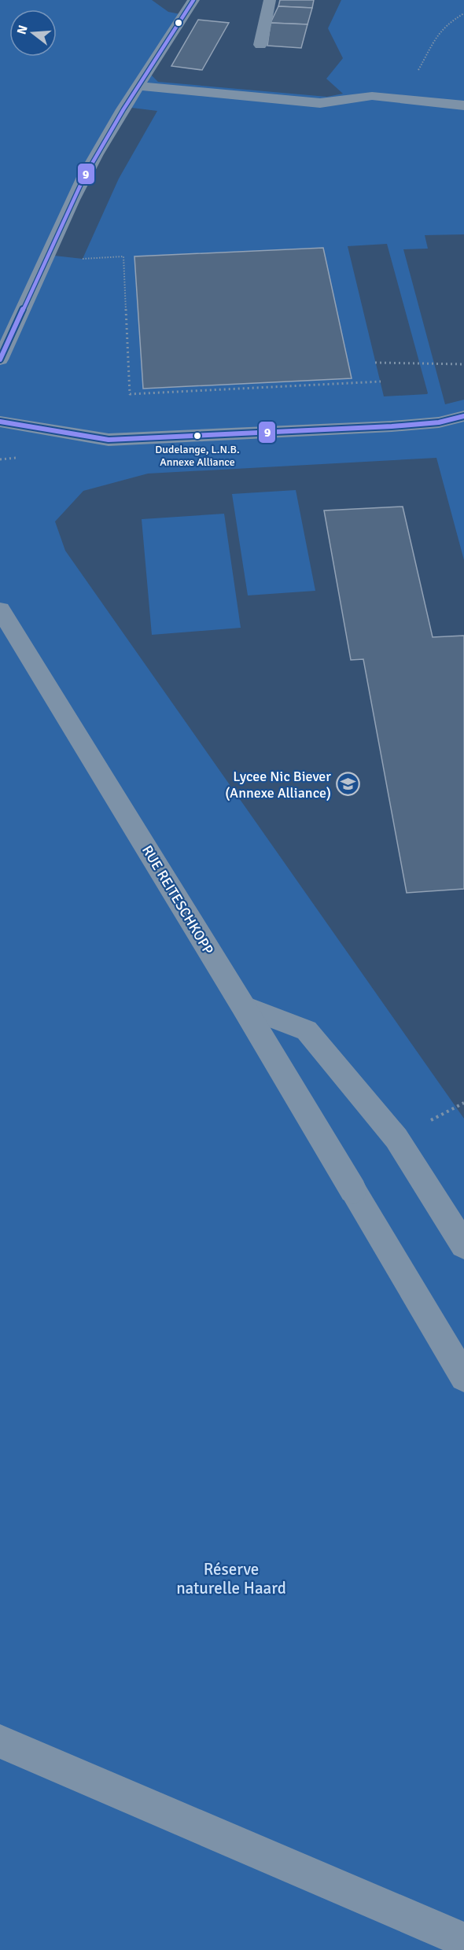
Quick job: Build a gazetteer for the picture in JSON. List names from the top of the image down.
{
  "streets": {
    "street": ["RUE REITESCHKOPP"]
  },
  "parks": ["Réserve naturelle Haard"],
  "places": {
    "other": ["Dudelange, L.N.B. Annexe Alliance"],
    "school or university": ["Lycee Nic Biever (Annexe Alliance)"]
  },
  "lines": ["transit line 9"],
  "north": "left"
}
